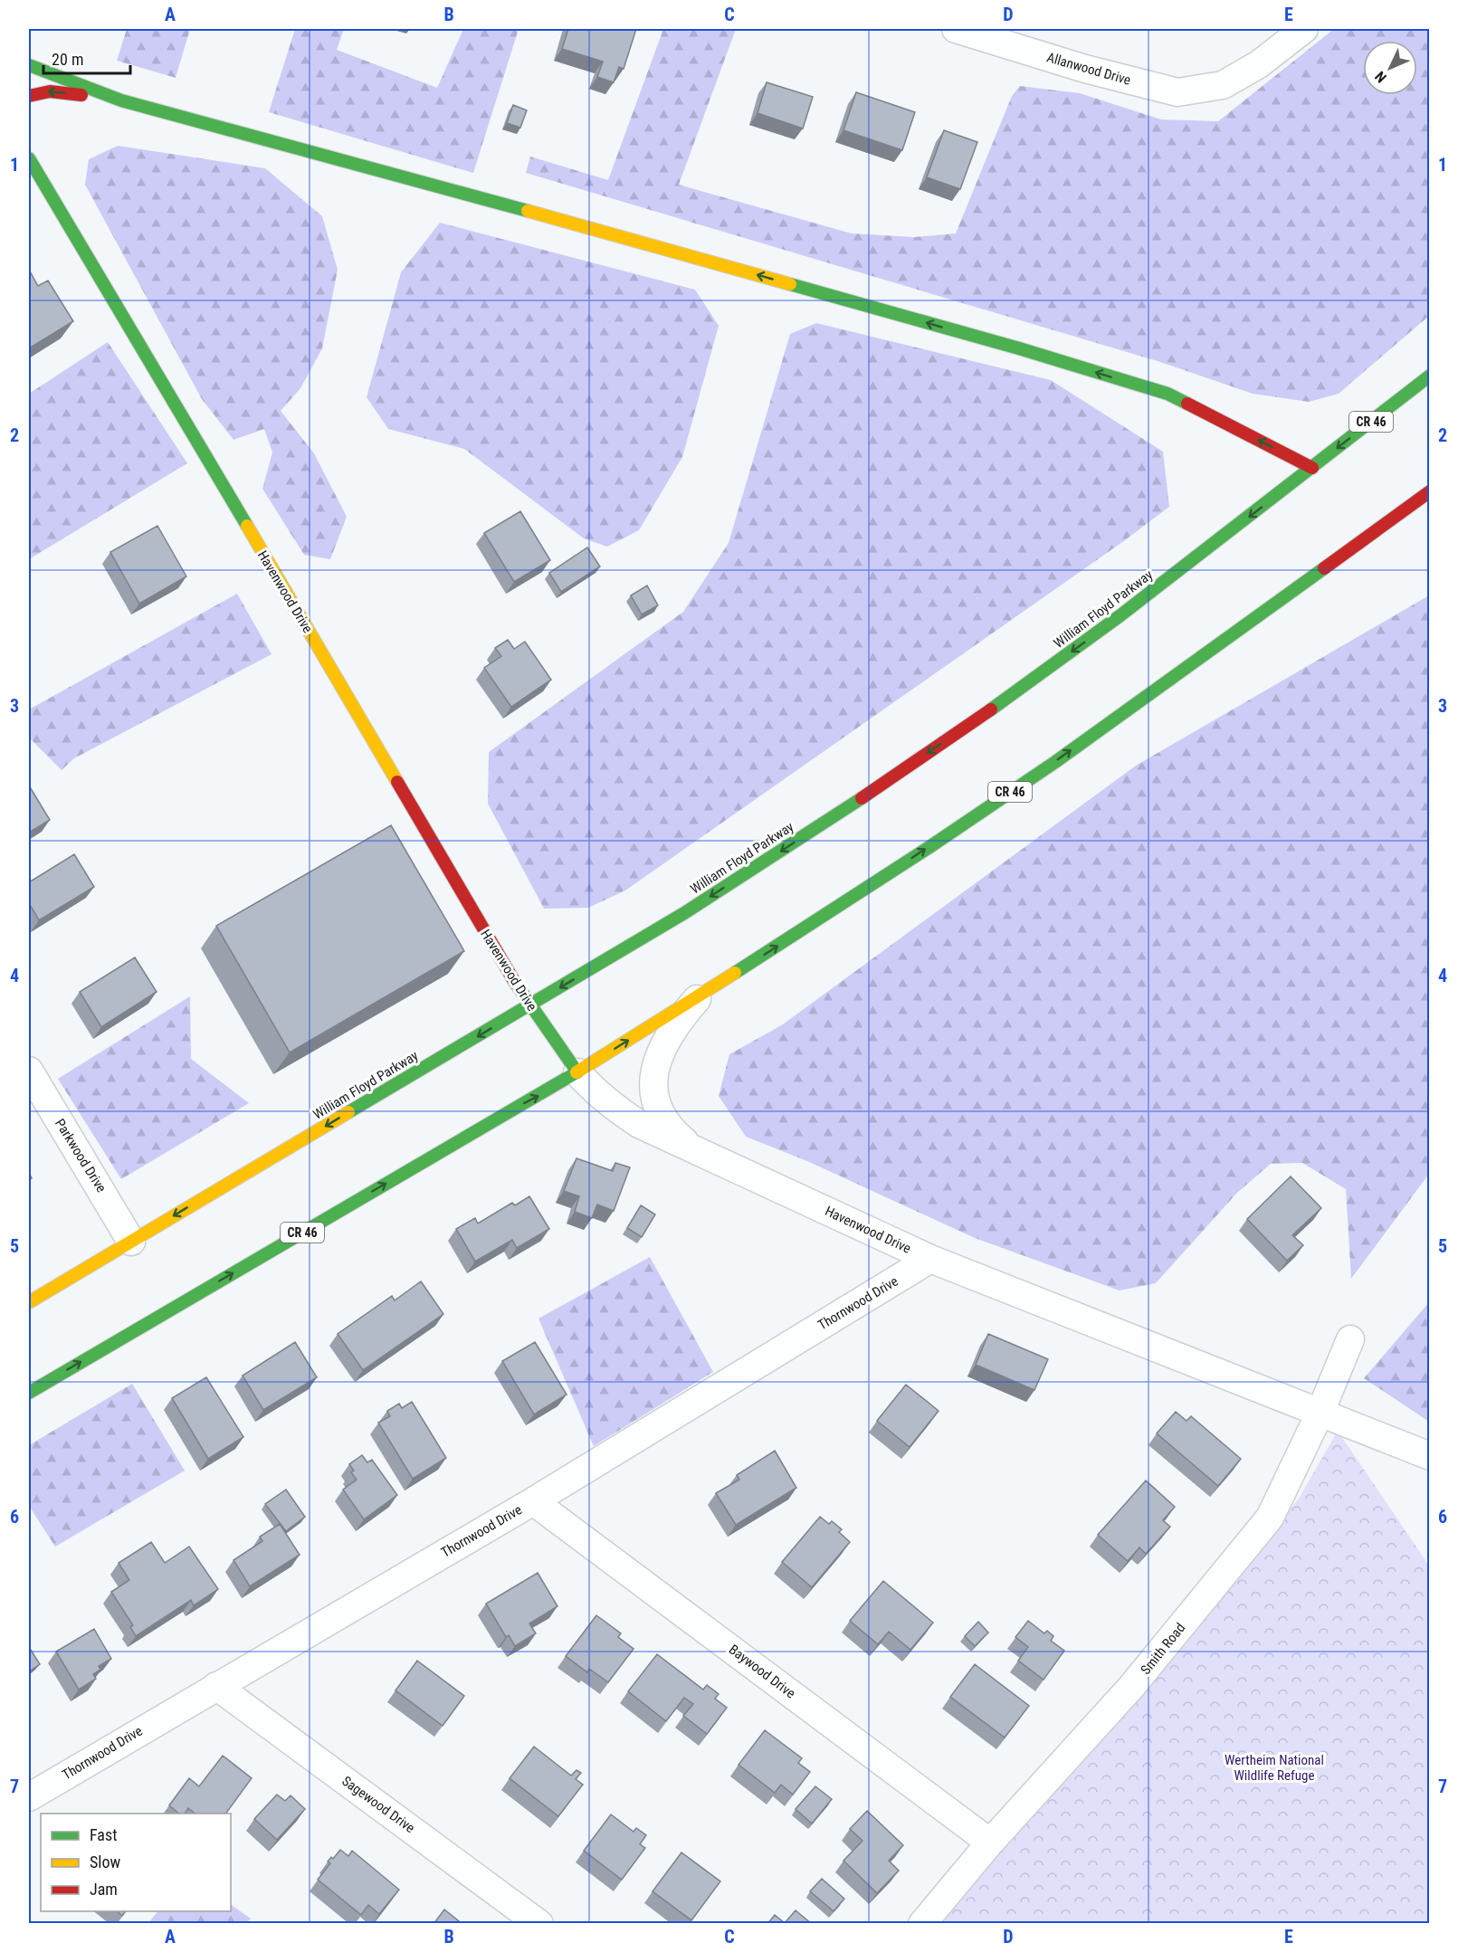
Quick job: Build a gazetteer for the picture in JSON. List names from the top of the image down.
{
  "streets": {
    "main road": ["CR 46", "Havenwood Drive", "William Floyd Parkway"],
    "street": [
      "Allanwood Drive",
      "Parkwood Drive",
      "Thornwood Drive",
      "Smith Road",
      "Baywood Drive",
      "Sagewood Drive"
    ]
  },
  "crossings": [
    ["CR 46", "Havenwood Drive"],
    ["Havenwood Drive", "William Floyd Parkway"],
    ["Havenwood Drive", "Thornwood Drive"],
    ["Havenwood Drive", "Smith Road"],
    ["William Floyd Parkway", "Parkwood Drive"],
    ["Thornwood Drive", "Baywood Drive"],
    ["Thornwood Drive", "Sagewood Drive"],
    ["Smith Road", "Baywood Drive"]
  ],
  "parks": ["Wertheim National Wildlife Refuge"],
  "legend": ["Fast", "Slow", "Jam"],
  "scale_bar": "20 m",
  "north": "bottom left",
  "grid": {
    "columns": [
      "A",
      "B",
      "C",
      "D",
      "E"
    ],
    "rows": [
      "1",
      "2",
      "3",
      "4",
      "5",
      "6",
      "7"
    ]
  }
}
